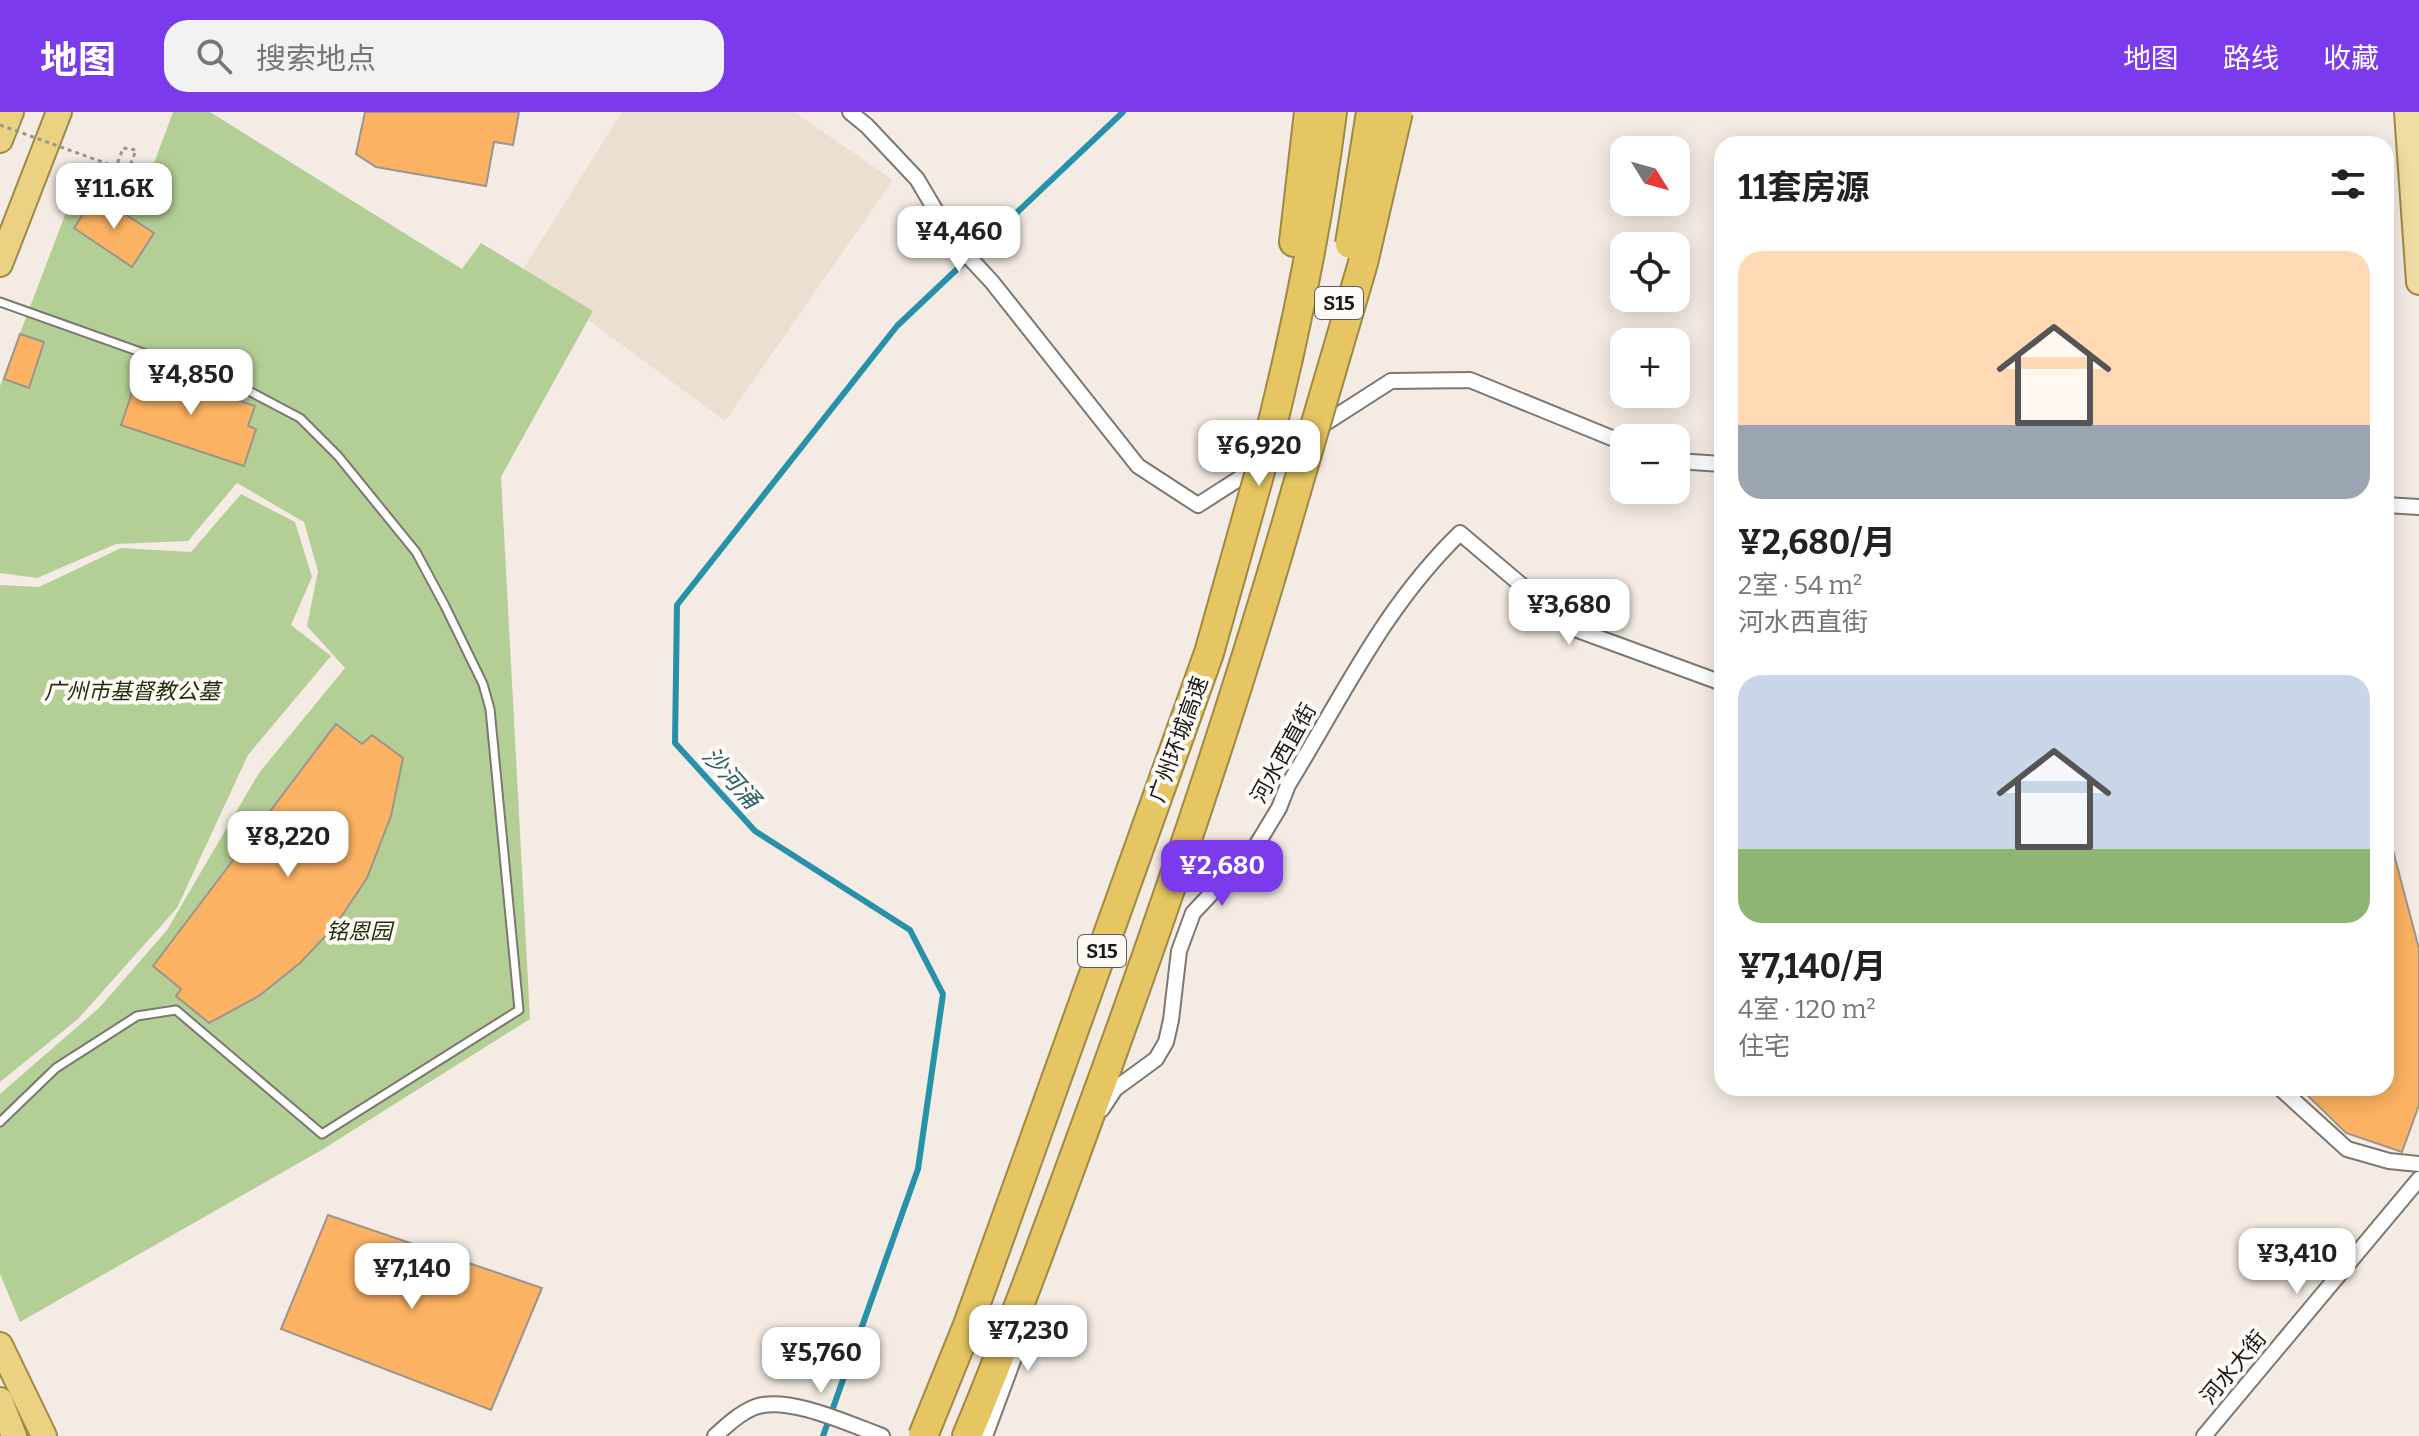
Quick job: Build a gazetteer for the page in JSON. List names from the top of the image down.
{
  "streets": {
    "highway": ["S15", "广州环城高速"],
    "street": ["河水西直街", "河水大街"]
  },
  "water": ["沙河涌"],
  "parks": ["广州市基督教公墓", "铭恩园"],
  "north": "bottom right",
  "page": {
    "header": "地图",
    "search": "搜索地点",
    "nav": ["地图", "路线", "收藏"],
    "map_buttons": ["+", "−"],
    "heading": "11套房源",
    "price": [
      "¥11.6K",
      "¥4,460",
      "¥4,850",
      "¥6,920",
      "¥3,680",
      "¥8,220",
      "¥2,680",
      "¥3,410",
      "¥7,140",
      "¥7,230",
      "¥5,760"
    ],
    "list": [
      {
        "name": "¥2,680/月",
        "note": "2室 · 54 m² · 河水西直街"
      },
      {
        "name": "¥7,140/月",
        "note": "4室 · 120 m² · 住宅"
      }
    ]
  }
}
